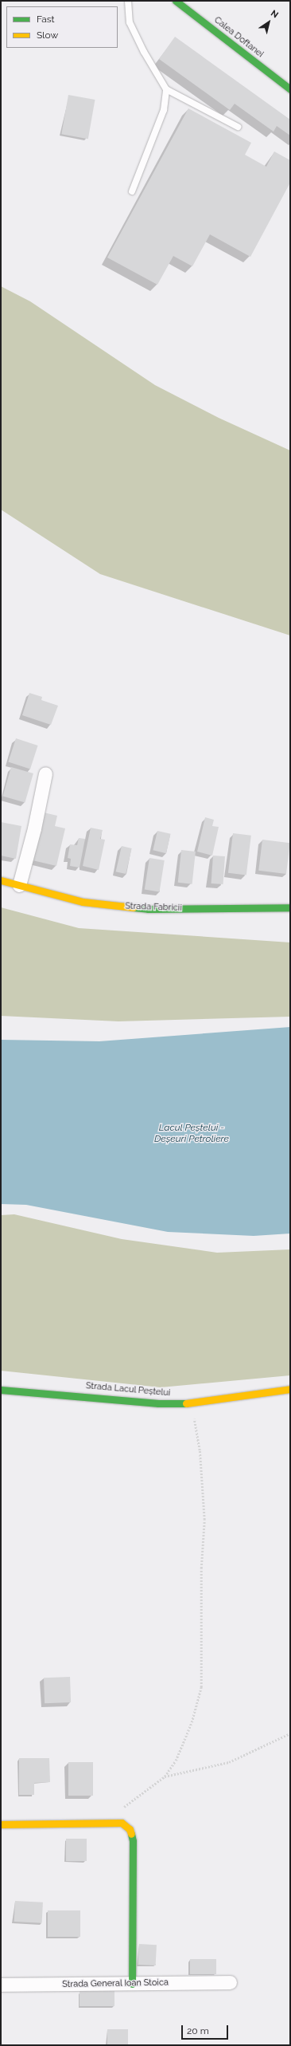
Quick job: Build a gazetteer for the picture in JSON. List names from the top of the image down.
{
  "streets": {
    "street": [
      "Calea Doftanei",
      "Strada Fabricii",
      "Strada Lacul Peștelui",
      "Strada General Ioan Stoica"
    ]
  },
  "water": ["Lacul Peștelui - Deșeuri Petroliere"],
  "legend": ["Fast", "Slow"],
  "scale_bar": "20 m",
  "north": "top right"
}
